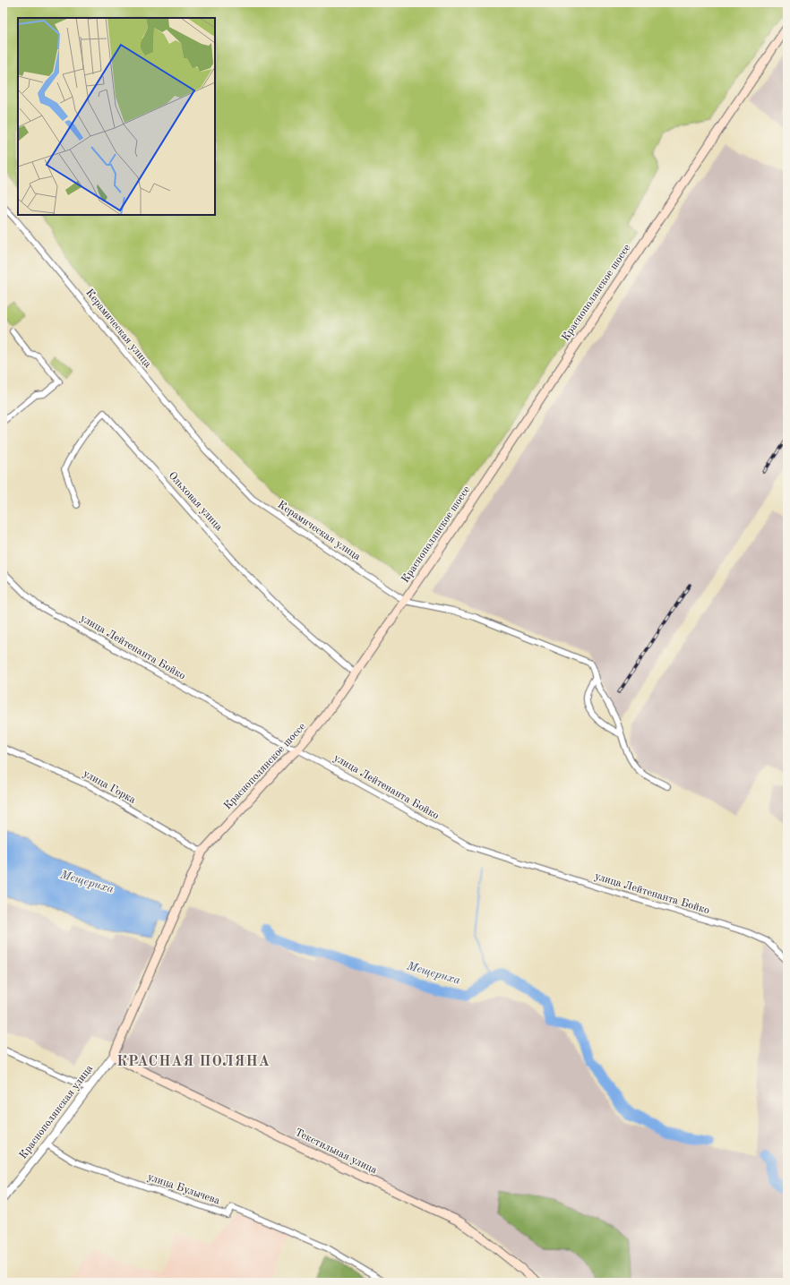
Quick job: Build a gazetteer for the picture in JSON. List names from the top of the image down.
{
  "streets": {
    "main road": ["Краснополянское шоссе", "Текстильная улица"],
    "street": [
      "Керамическая улица",
      "Ольховая улица",
      "улица Лейтенанта Бойко",
      "улица Горка",
      "Краснополянская улица",
      "улица Булычева"
    ]
  },
  "crossings": [
    ["Краснополянское шоссе", "Керамическая улица"],
    ["Краснополянское шоссе", "Ольховая улица"],
    ["Краснополянское шоссе", "улица Лейтенанта Бойко"],
    ["Краснополянское шоссе", "улица Горка"],
    ["Краснополянское шоссе", "Краснополянская улица"],
    ["Краснополянское шоссе", "Текстильная улица"],
    ["Краснополянская улица", "Текстильная улица"],
    ["Краснополянская улица", "улица Булычева"]
  ],
  "districts": ["КРАСНАЯ ПОЛЯНА"],
  "water": ["Мещериха"]
}
